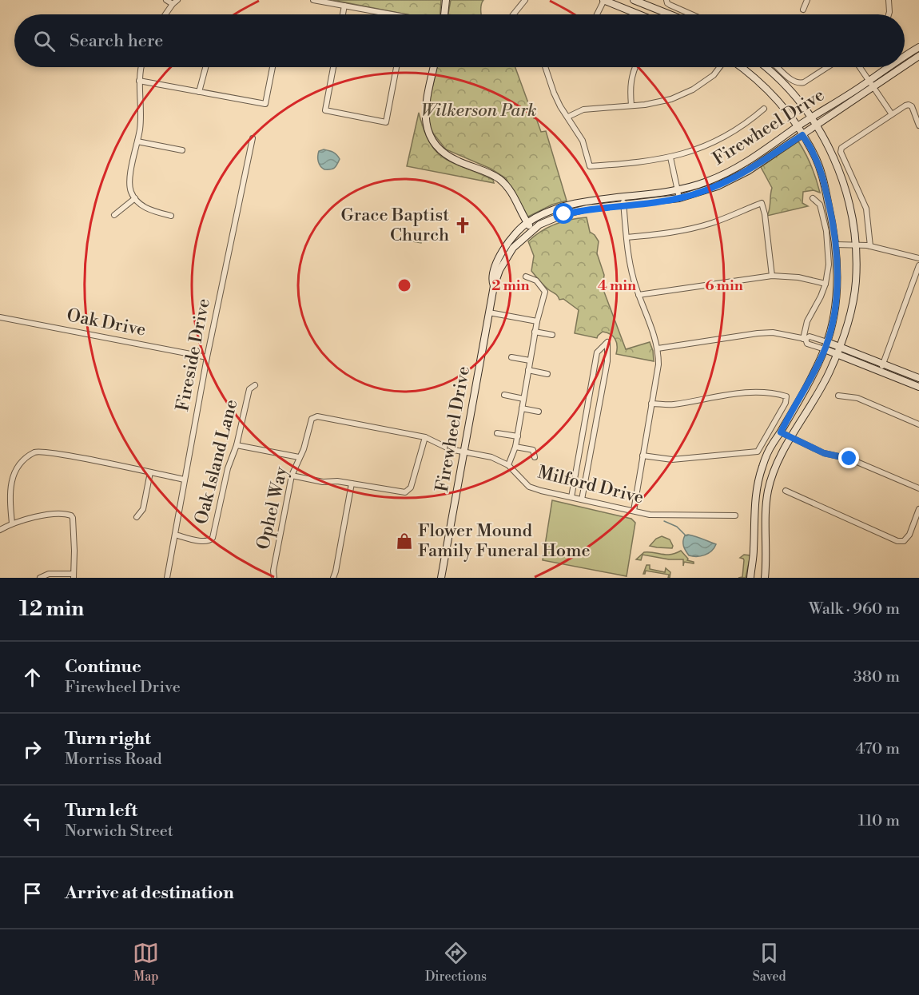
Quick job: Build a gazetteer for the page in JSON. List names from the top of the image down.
{
  "streets": {
    "street": [
      "Firewheel Drive",
      "Oak Drive",
      "Fireside Drive",
      "Oak Island Lane",
      "Milford Drive",
      "Ophel Way"
    ]
  },
  "crossings": [
    ["Firewheel Drive", "Milford Drive"],
    ["Oak Drive", "Fireside Drive"],
    ["Fireside Drive", "Oak Island Lane"],
    ["Milford Drive", "Ophel Way"]
  ],
  "parks": ["Wilkerson Park"],
  "places": {
    "church": ["Grace Baptist Church"],
    "shop": ["Flower Mound Family Funeral Home"]
  },
  "page": {
    "search": "Search here",
    "heading": ["12 min", "Walk · 960 m"],
    "list": [
      ["Continue", "Firewheel Drive", "380 m"],
      ["Turn right", "Morriss Road", "470 m"],
      ["Turn left", "Norwich Street", "110 m"],
      "Arrive at destination"
    ],
    "nav": ["Map", "Directions", "Saved"]
  },
  "rings": ["2 min", "4 min", "6 min"]
}
